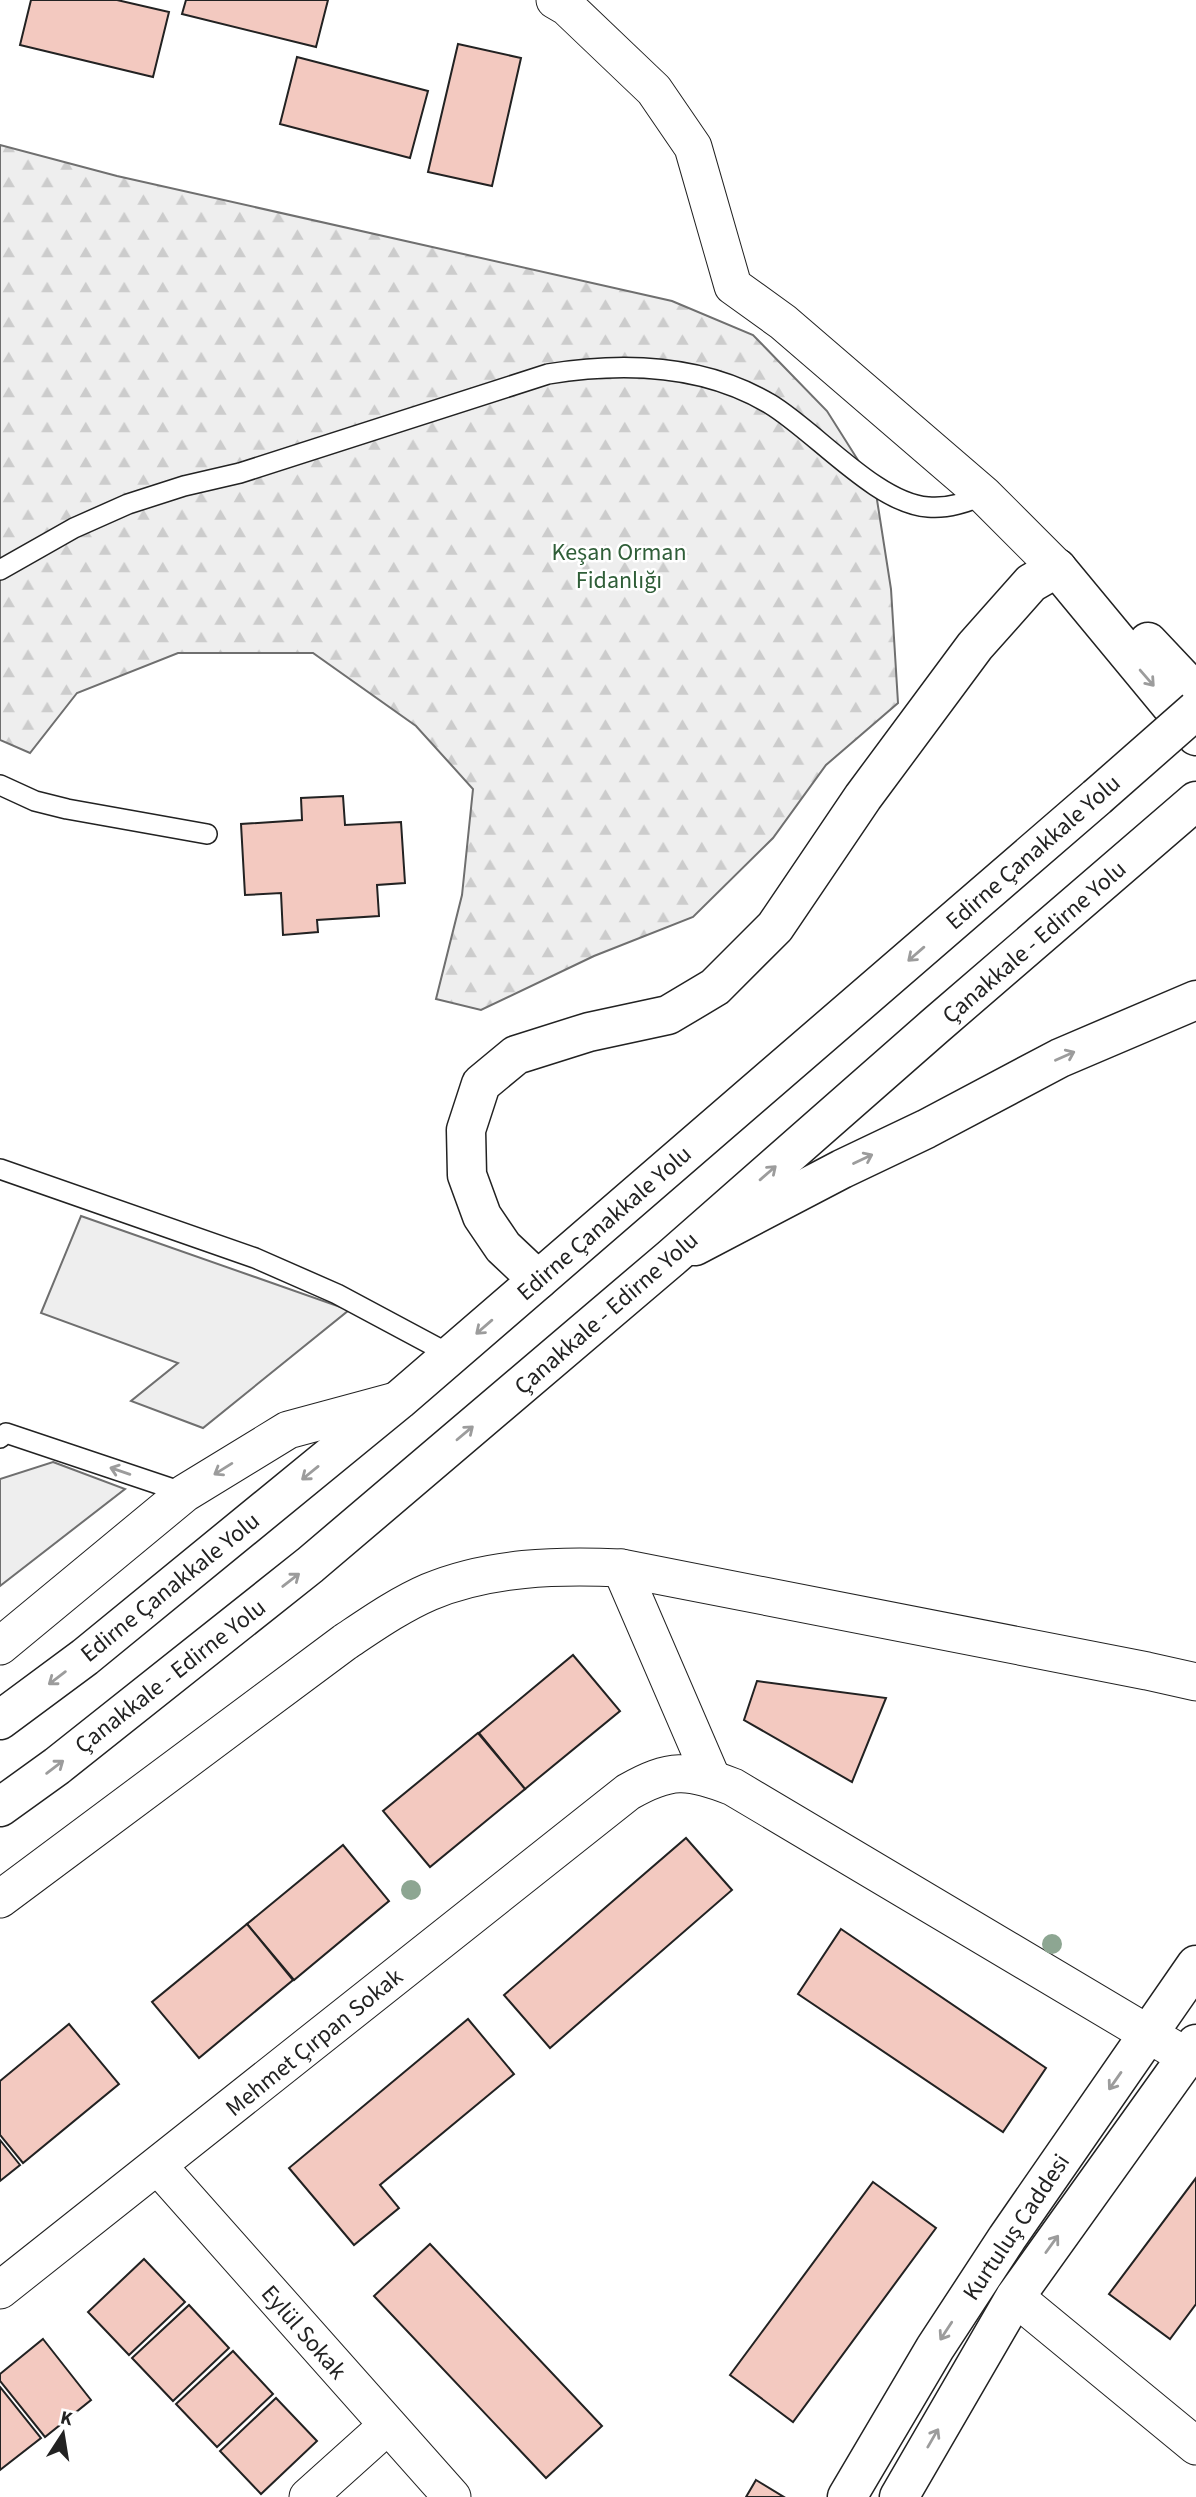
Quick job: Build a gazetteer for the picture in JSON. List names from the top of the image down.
{
  "streets": {
    "main road": ["Edirne Çanakkale Yolu", "Çanakkale - Edirne Yolu", "Kurtuluş Caddesi"],
    "street": ["Mehmet Çırpan Sokak", "Eylül Sokak"]
  },
  "crossings": [
    ["Mehmet Çırpan Sokak", "Kurtuluş Caddesi"],
    ["Mehmet Çırpan Sokak", "Eylül Sokak"]
  ],
  "parks": ["Keşan Orman Fidanlığı"],
  "north": "top"
}
